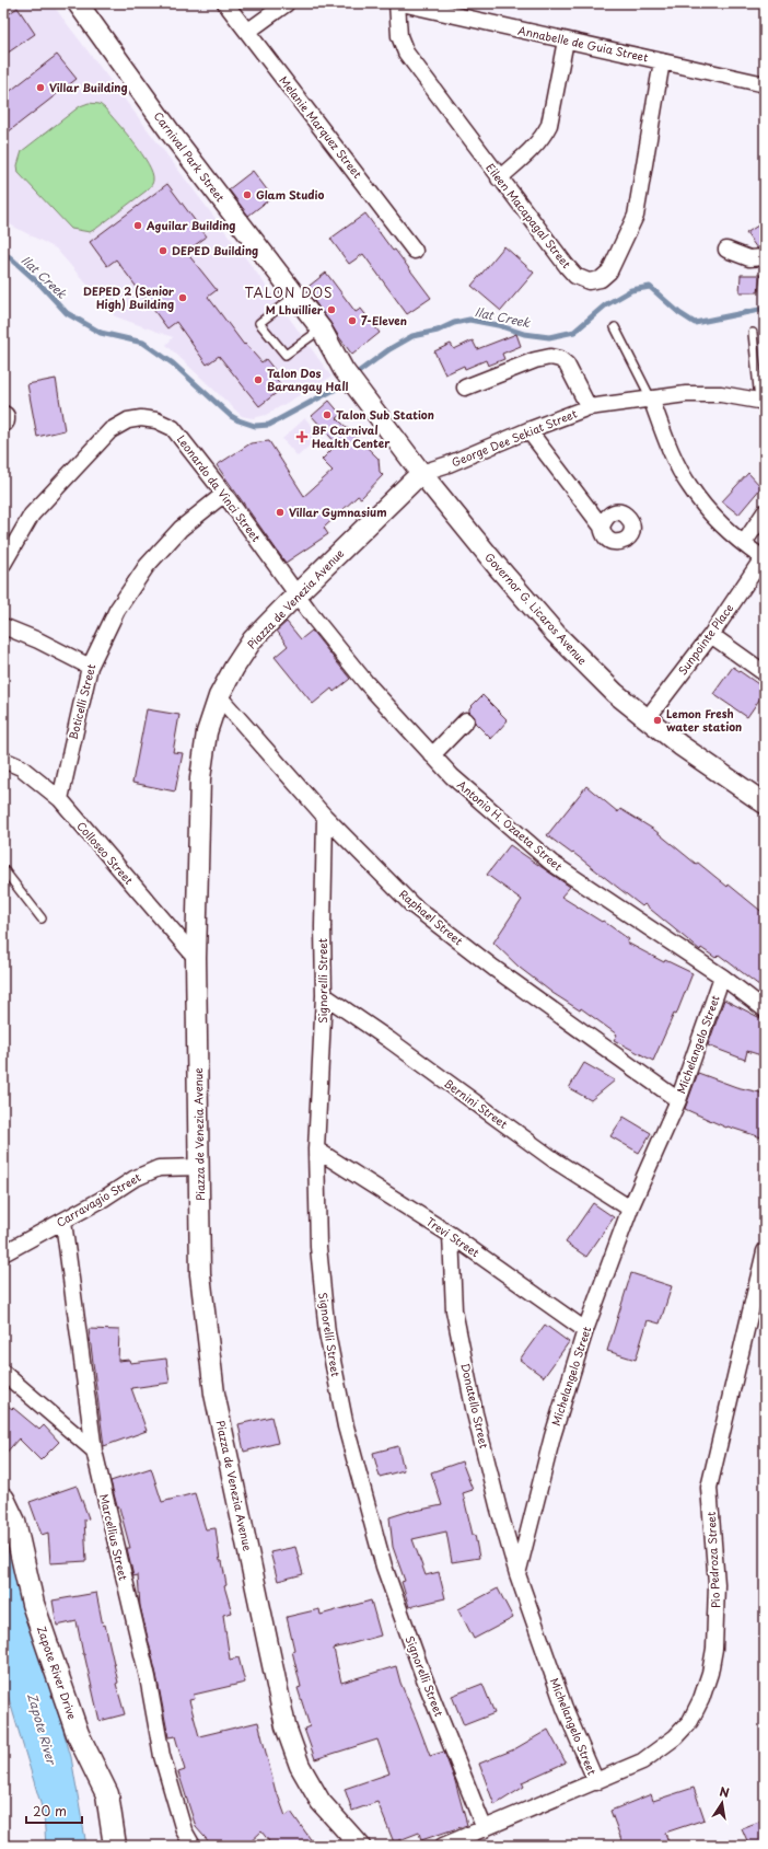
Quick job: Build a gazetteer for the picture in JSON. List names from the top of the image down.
{
  "streets": {
    "main road": ["Zapote River Drive"],
    "street": [
      "Annabelle de Guia Street",
      "Melanie Marquez Street",
      "Carnival Park Street",
      "Eileen Macapagal Street",
      "George Dee Sekiat Street",
      "Leonardo da Vinci Street",
      "Piazza de Venezia Avenue",
      "Governor G. Licaros Avenue",
      "Sunpointe Place",
      "Boticelli Street",
      "Antonio H. Ozaeta Street",
      "Colloseo Street",
      "Raphael Street",
      "Signorelli Street",
      "Michelangelo Street",
      "Bernini Street",
      "Carravagio Street",
      "Trevi Street",
      "Donatello Street",
      "Marcellius Street",
      "Pio Pedroza Street"
    ]
  },
  "crossings": [
    ["Annabelle de Guia Street", "Eileen Macapagal Street"],
    ["Carnival Park Street", "Governor G. Licaros Avenue"],
    ["George Dee Sekiat Street", "Piazza de Venezia Avenue"],
    ["George Dee Sekiat Street", "Governor G. Licaros Avenue"],
    ["Leonardo da Vinci Street", "Piazza de Venezia Avenue"],
    ["Leonardo da Vinci Street", "Boticelli Street"],
    ["Leonardo da Vinci Street", "Antonio H. Ozaeta Street"],
    ["Piazza de Venezia Avenue", "Governor G. Licaros Avenue"],
    ["Piazza de Venezia Avenue", "Antonio H. Ozaeta Street"],
    ["Piazza de Venezia Avenue", "Colloseo Street"],
    ["Piazza de Venezia Avenue", "Raphael Street"],
    ["Piazza de Venezia Avenue", "Carravagio Street"],
    ["Governor G. Licaros Avenue", "Sunpointe Place"],
    ["Boticelli Street", "Colloseo Street"],
    ["Antonio H. Ozaeta Street", "Michelangelo Street"],
    ["Raphael Street", "Signorelli Street"],
    ["Raphael Street", "Michelangelo Street"],
    ["Signorelli Street", "Bernini Street"],
    ["Signorelli Street", "Trevi Street"],
    ["Signorelli Street", "Pio Pedroza Street"],
    ["Michelangelo Street", "Bernini Street"],
    ["Michelangelo Street", "Trevi Street"],
    ["Michelangelo Street", "Donatello Street"],
    ["Michelangelo Street", "Pio Pedroza Street"],
    ["Carravagio Street", "Marcellius Street"],
    ["Trevi Street", "Donatello Street"]
  ],
  "districts": ["TALON DOS"],
  "water": ["Ilat Creek", "Zapote River"],
  "places": {
    "other": [
      "Villar Building",
      "Glam Studio",
      "Aguilar Building",
      "DEPED Building",
      "DEPED 2 (Senior High) Building",
      "M Lhuillier",
      "7-Eleven",
      "Talon Dos Barangay Hall",
      "Talon Sub Station",
      "Villar Gymnasium",
      "Lemon Fresh water station"
    ],
    "health": ["BF Carnival Health Center"]
  },
  "scale_bar": "20 m",
  "north": "top"
}
